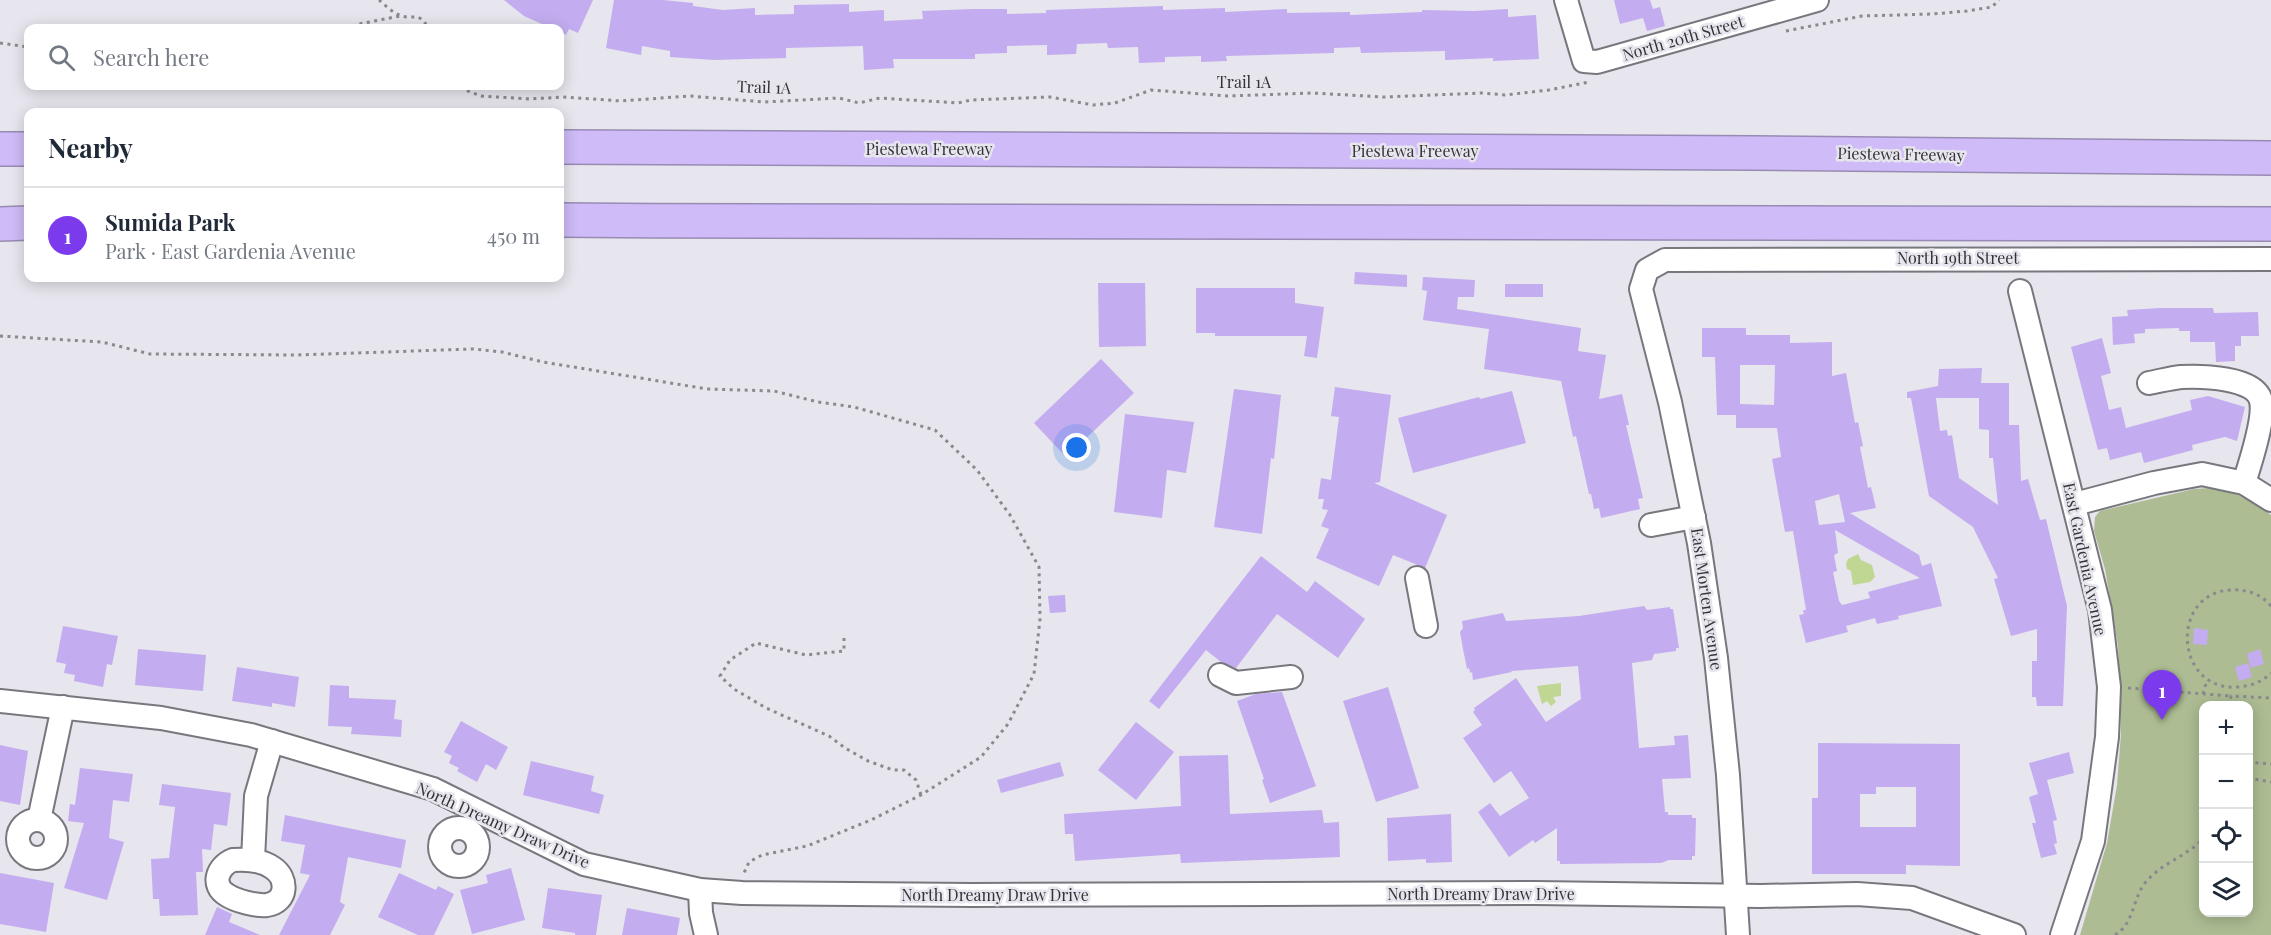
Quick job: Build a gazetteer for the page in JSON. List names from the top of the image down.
{
  "streets": {
    "highway": ["Piestewa Freeway"],
    "street": [
      "North 20th Street",
      "North 19th Street",
      "East Gardenia Avenue",
      "East Morten Avenue",
      "North Dreamy Draw Drive"
    ],
    "path": ["Trail 1A"]
  },
  "crossings": [
    ["North 20th Street", "Trail 1A"],
    ["North 19th Street", "East Morten Avenue"],
    ["East Morten Avenue", "North Dreamy Draw Drive"]
  ],
  "page": {
    "search": "Search here",
    "heading": "Nearby",
    "list": [
      {
        "mark": "1",
        "name": "Sumida Park",
        "note": "Park · East Gardenia Avenue",
        "value": "450 m"
      }
    ],
    "pins": "1",
    "map_buttons": ["+", "−"]
  }
}
